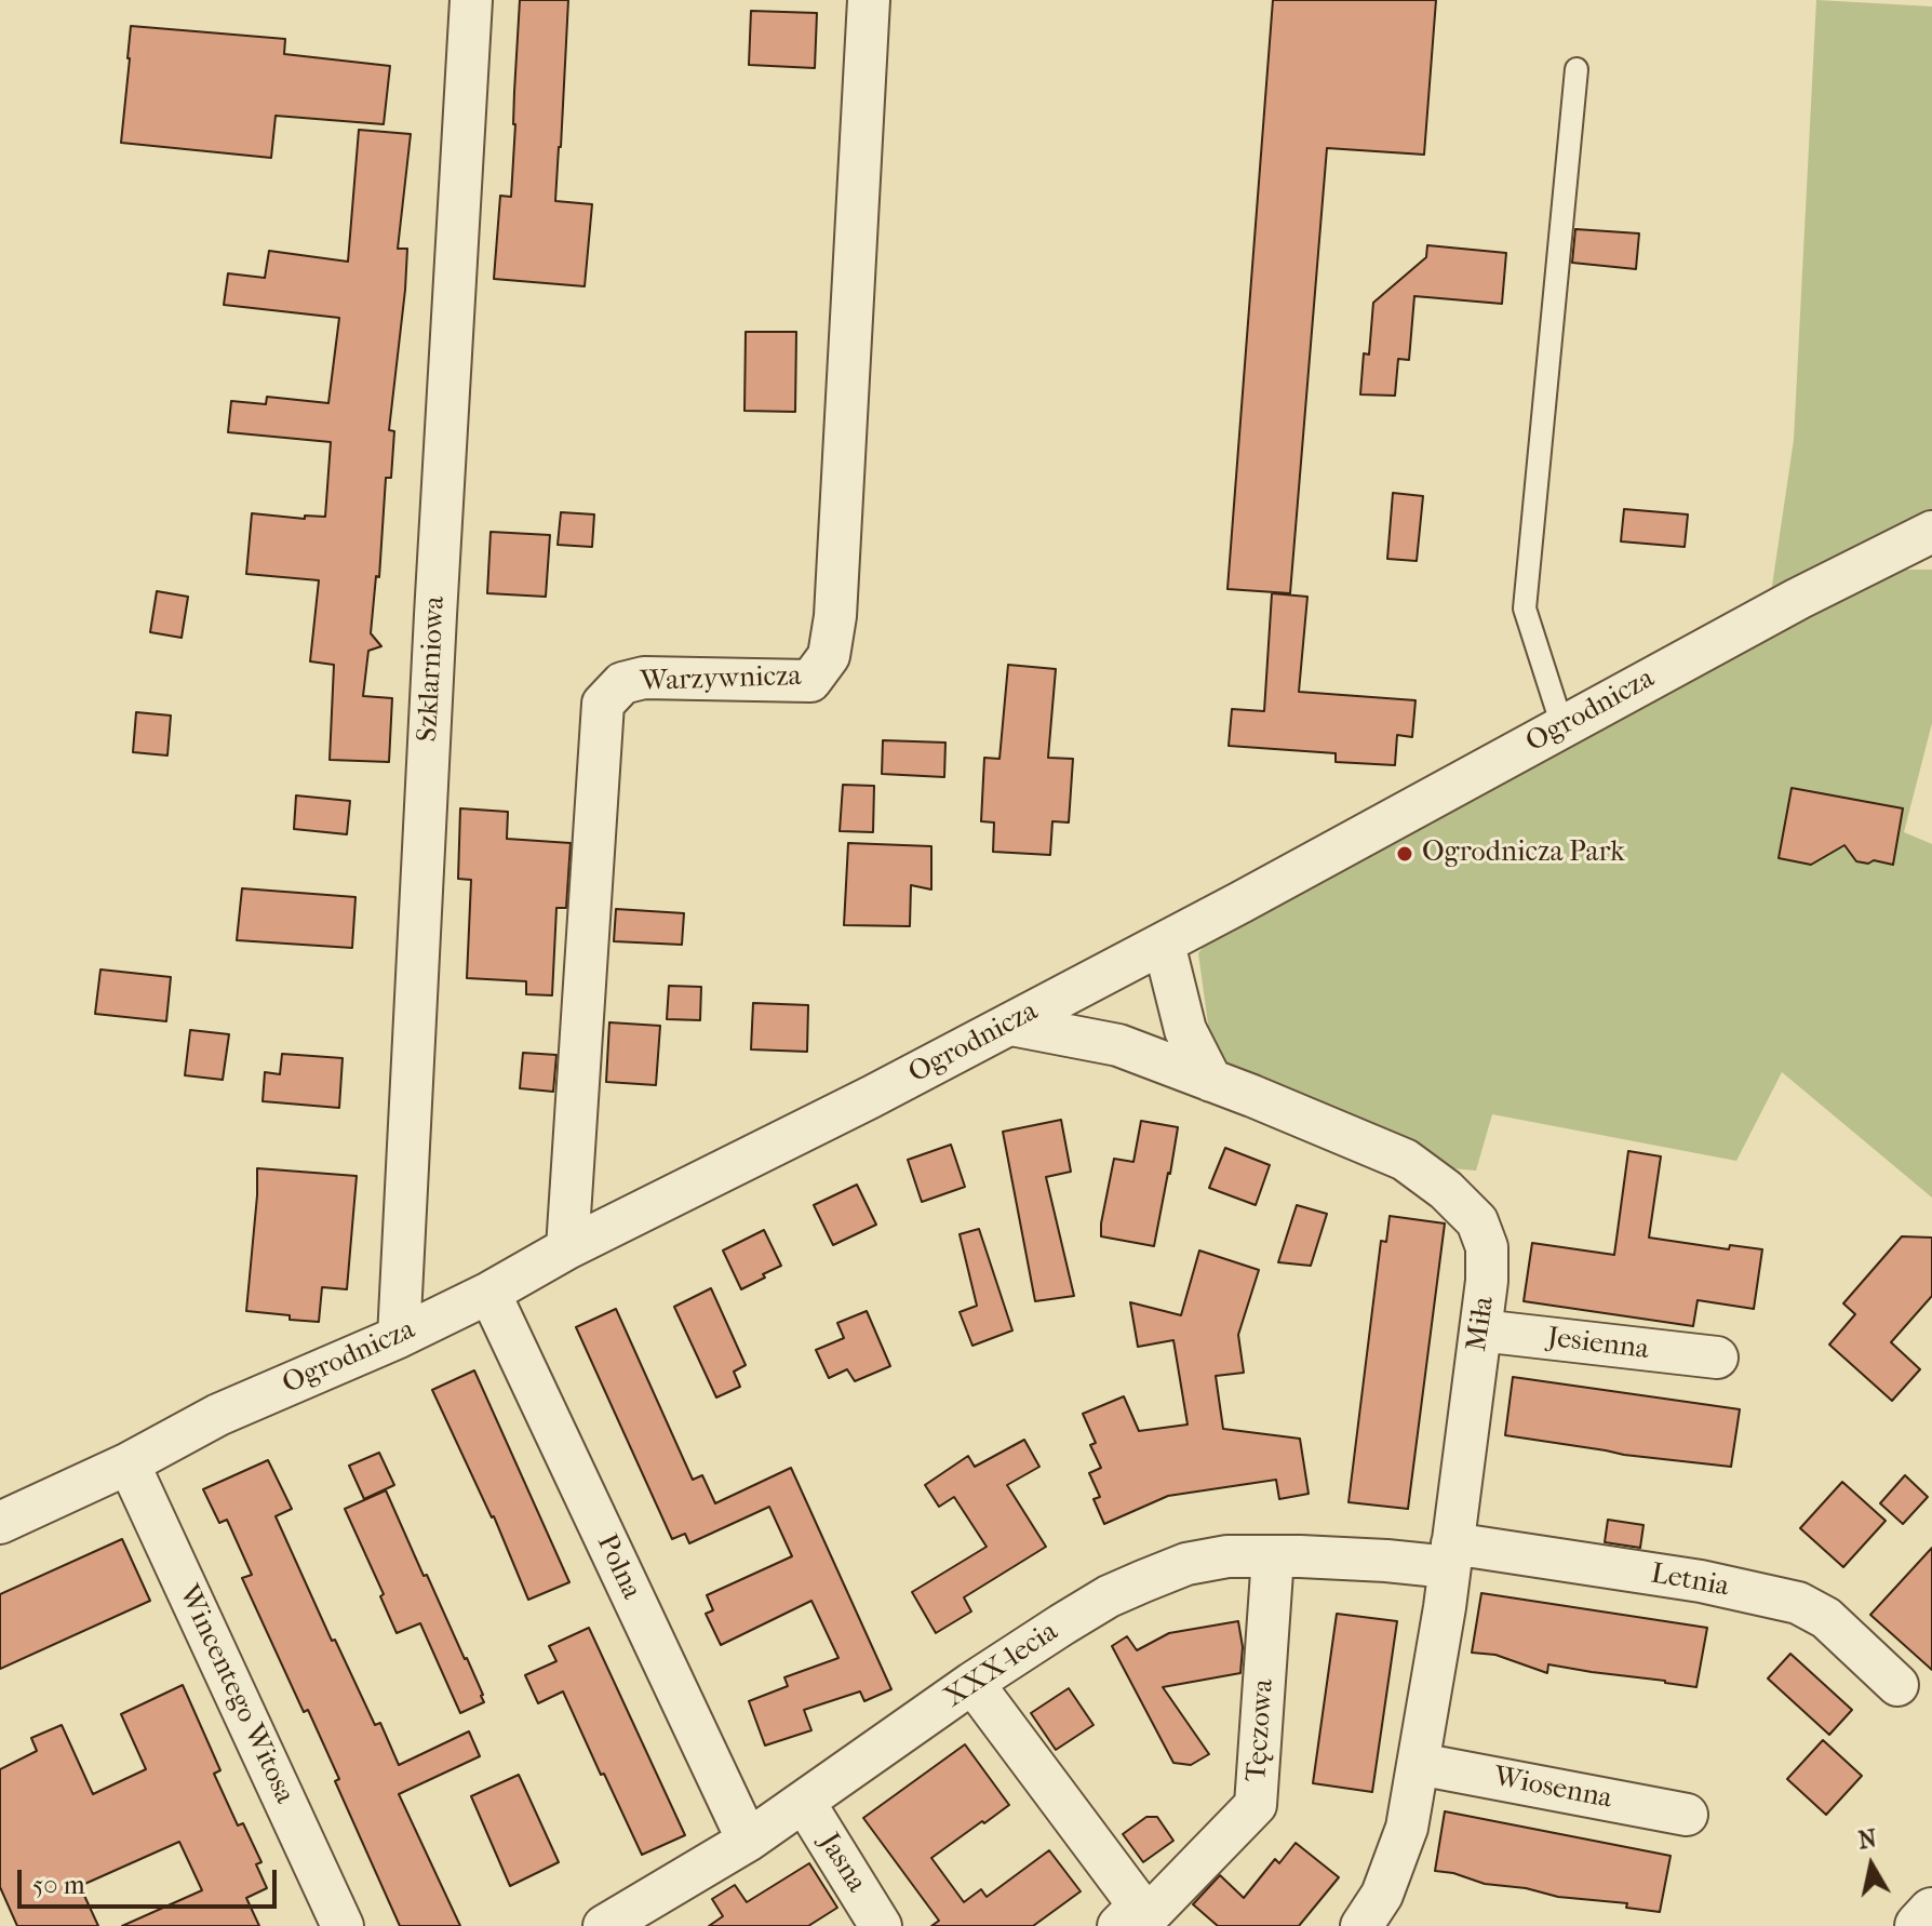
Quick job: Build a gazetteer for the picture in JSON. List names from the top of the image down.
{
  "streets": {
    "street": [
      "Szklarniowa",
      "Warzywnicza",
      "Ogrodnicza",
      "Miła",
      "Jesienna",
      "Polna",
      "Letnia",
      "XXX-lecia",
      "Wincentego Witosa",
      "Tęczowa",
      "Wiosenna",
      "Jasna"
    ]
  },
  "crossings": [
    ["Szklarniowa", "Ogrodnicza"],
    ["Warzywnicza", "Ogrodnicza"],
    ["Ogrodnicza", "Miła"],
    ["Ogrodnicza", "Polna"],
    ["Ogrodnicza", "Wincentego Witosa"],
    ["Miła", "Jesienna"],
    ["Miła", "Letnia"],
    ["Miła", "XXX-lecia"],
    ["Miła", "Wiosenna"],
    ["Polna", "XXX-lecia"],
    ["Letnia", "XXX-lecia"],
    ["XXX-lecia", "Tęczowa"],
    ["XXX-lecia", "Jasna"]
  ],
  "places": ["Ogrodnicza Park"],
  "scale_bar": "50 m",
  "north": "top"
}
